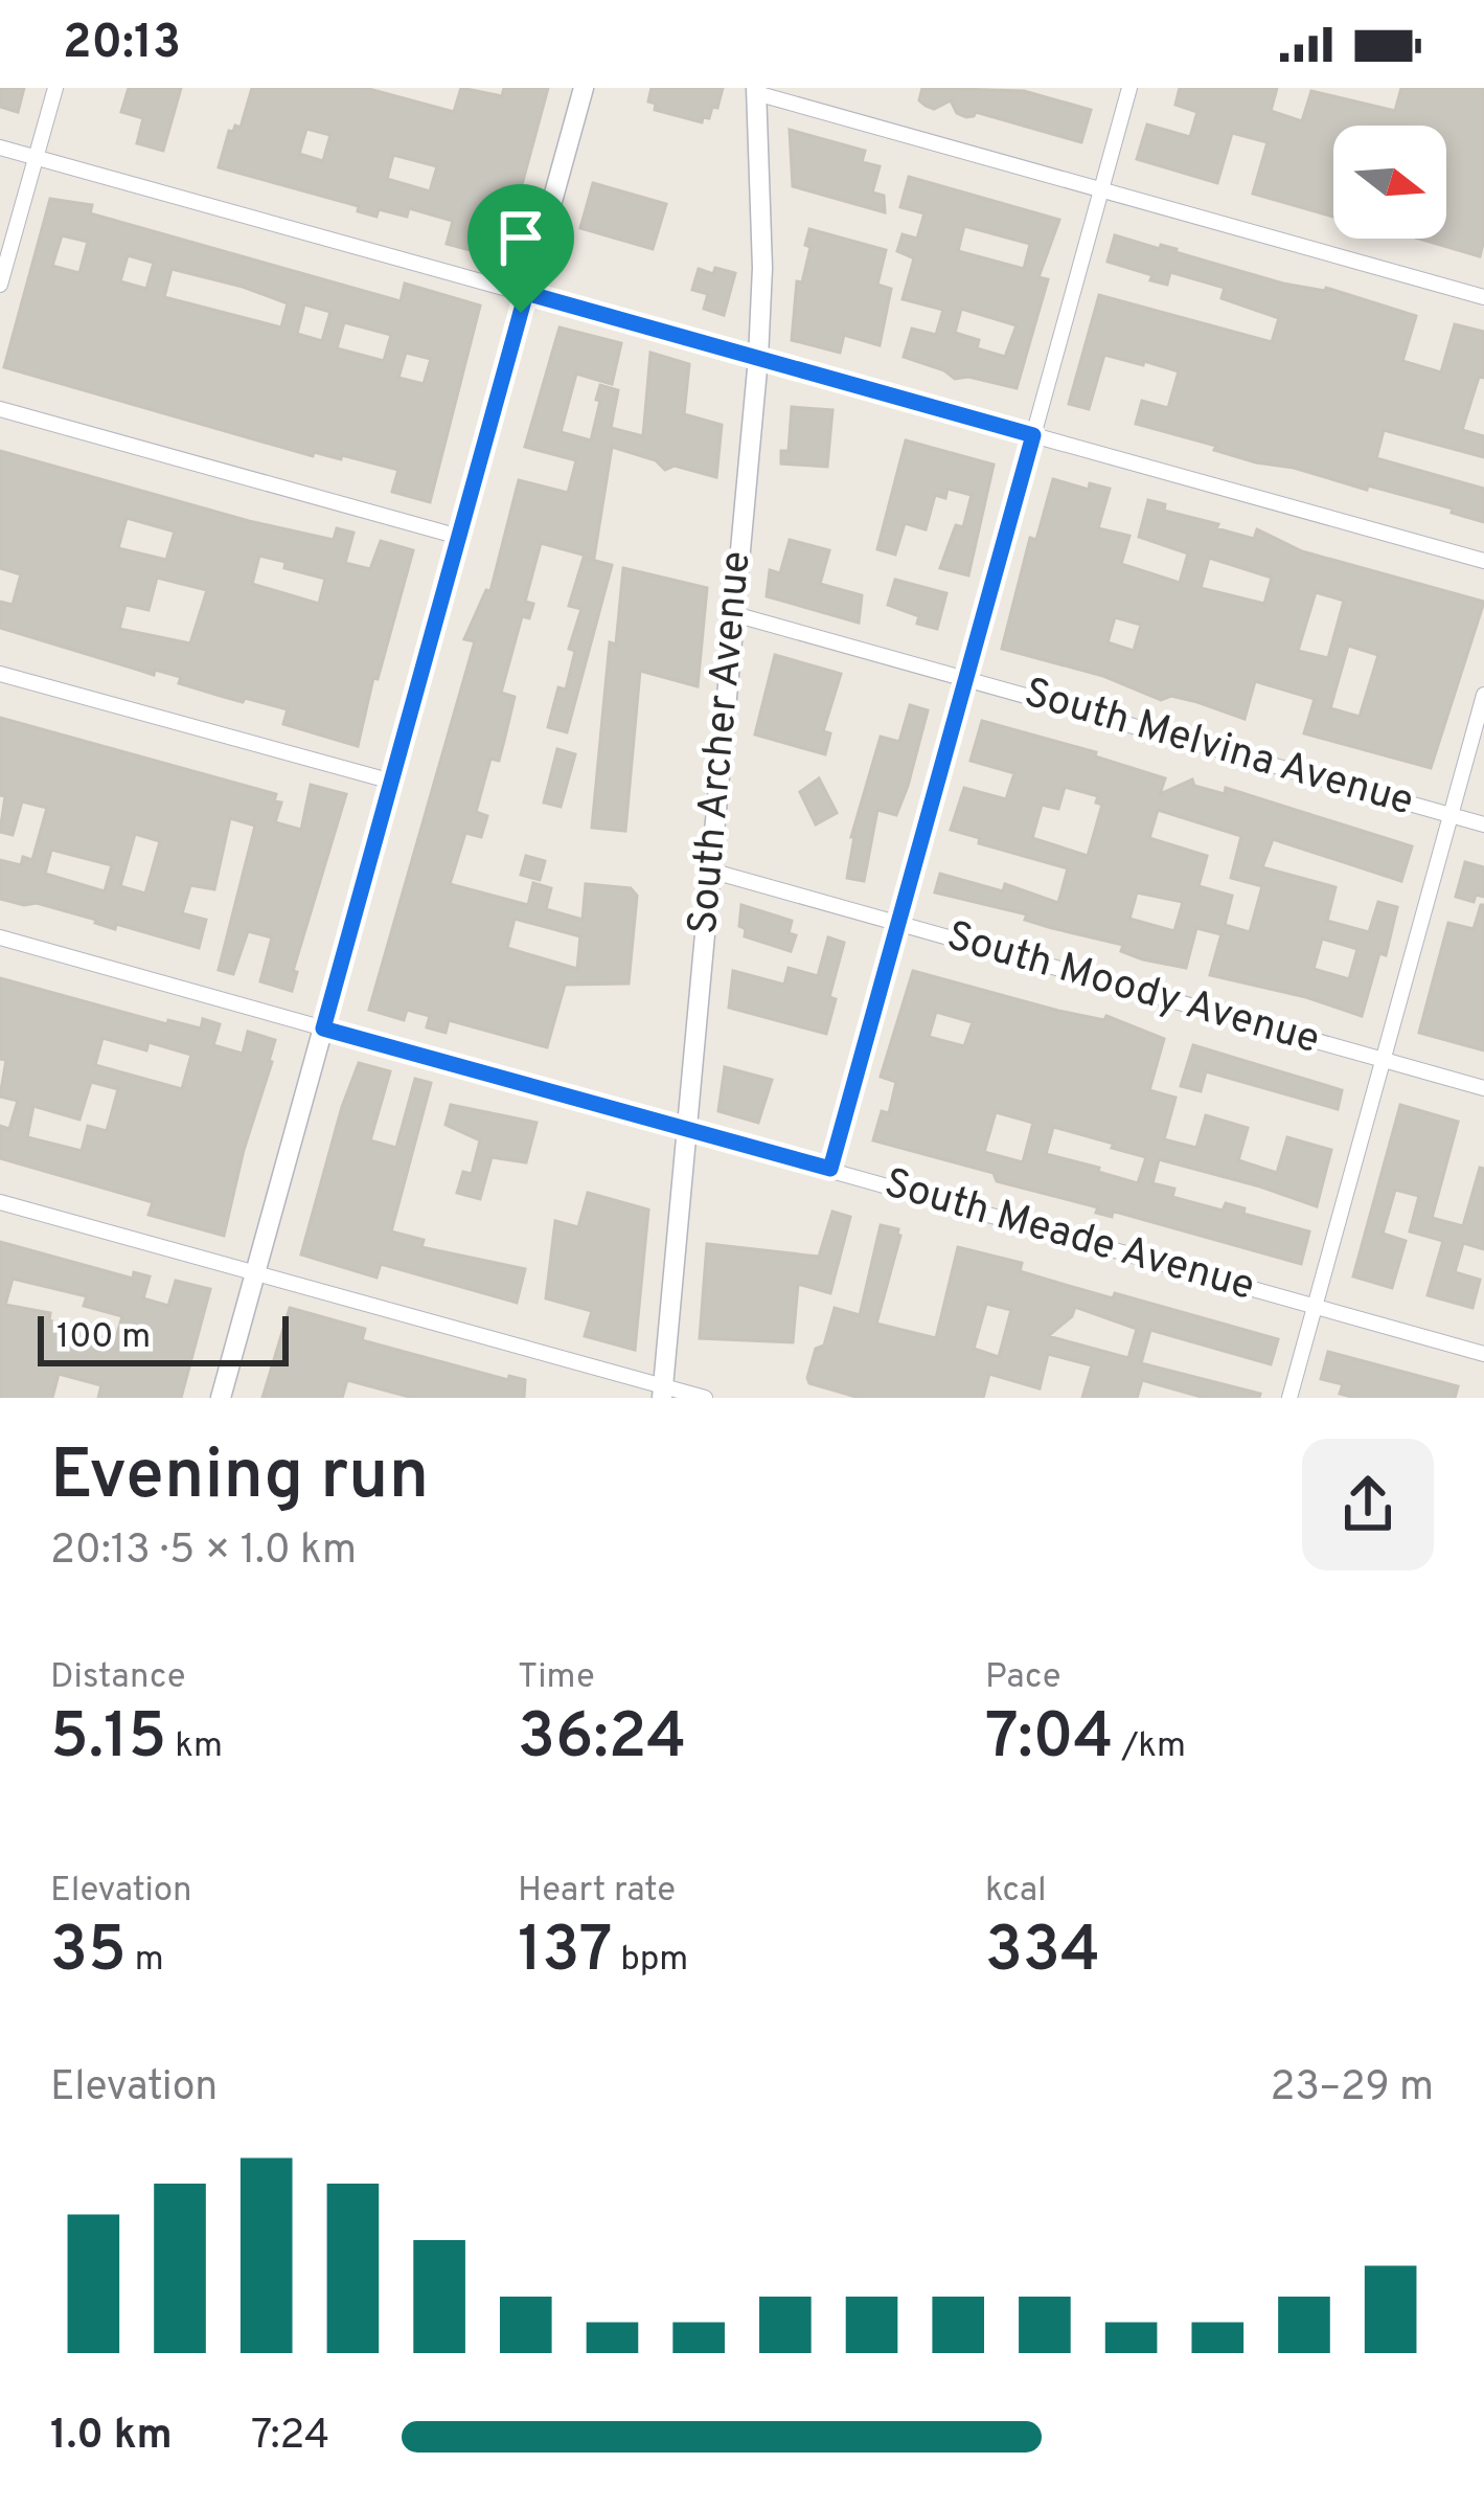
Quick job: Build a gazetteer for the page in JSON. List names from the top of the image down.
{
  "streets": {
    "main road": ["South Archer Avenue"],
    "street": ["South Melvina Avenue", "South Moody Avenue", "South Meade Avenue"]
  },
  "crossings": [
    ["South Archer Avenue", "South Melvina Avenue"],
    ["South Archer Avenue", "South Moody Avenue"],
    ["South Archer Avenue", "South Meade Avenue"]
  ],
  "scale_bar": "100 m",
  "north": "right",
  "page": {
    "status": "20:13",
    "scale": "100 m",
    "heading": ["Evening run", "20:13 · 5 × 1.0 km"],
    "stats": [
      ["Distance", "5.15 km"],
      ["Time", "36:24"],
      ["Pace", "7:04 /km"],
      ["Elevation", "35 m"],
      ["Heart rate", "137 bpm"],
      ["kcal", "334"]
    ],
    "chart": ["Elevation", "23–29 m"],
    "list": [
      {
        "name": "1.0 km",
        "note": "7:24"
      }
    ]
  }
}
